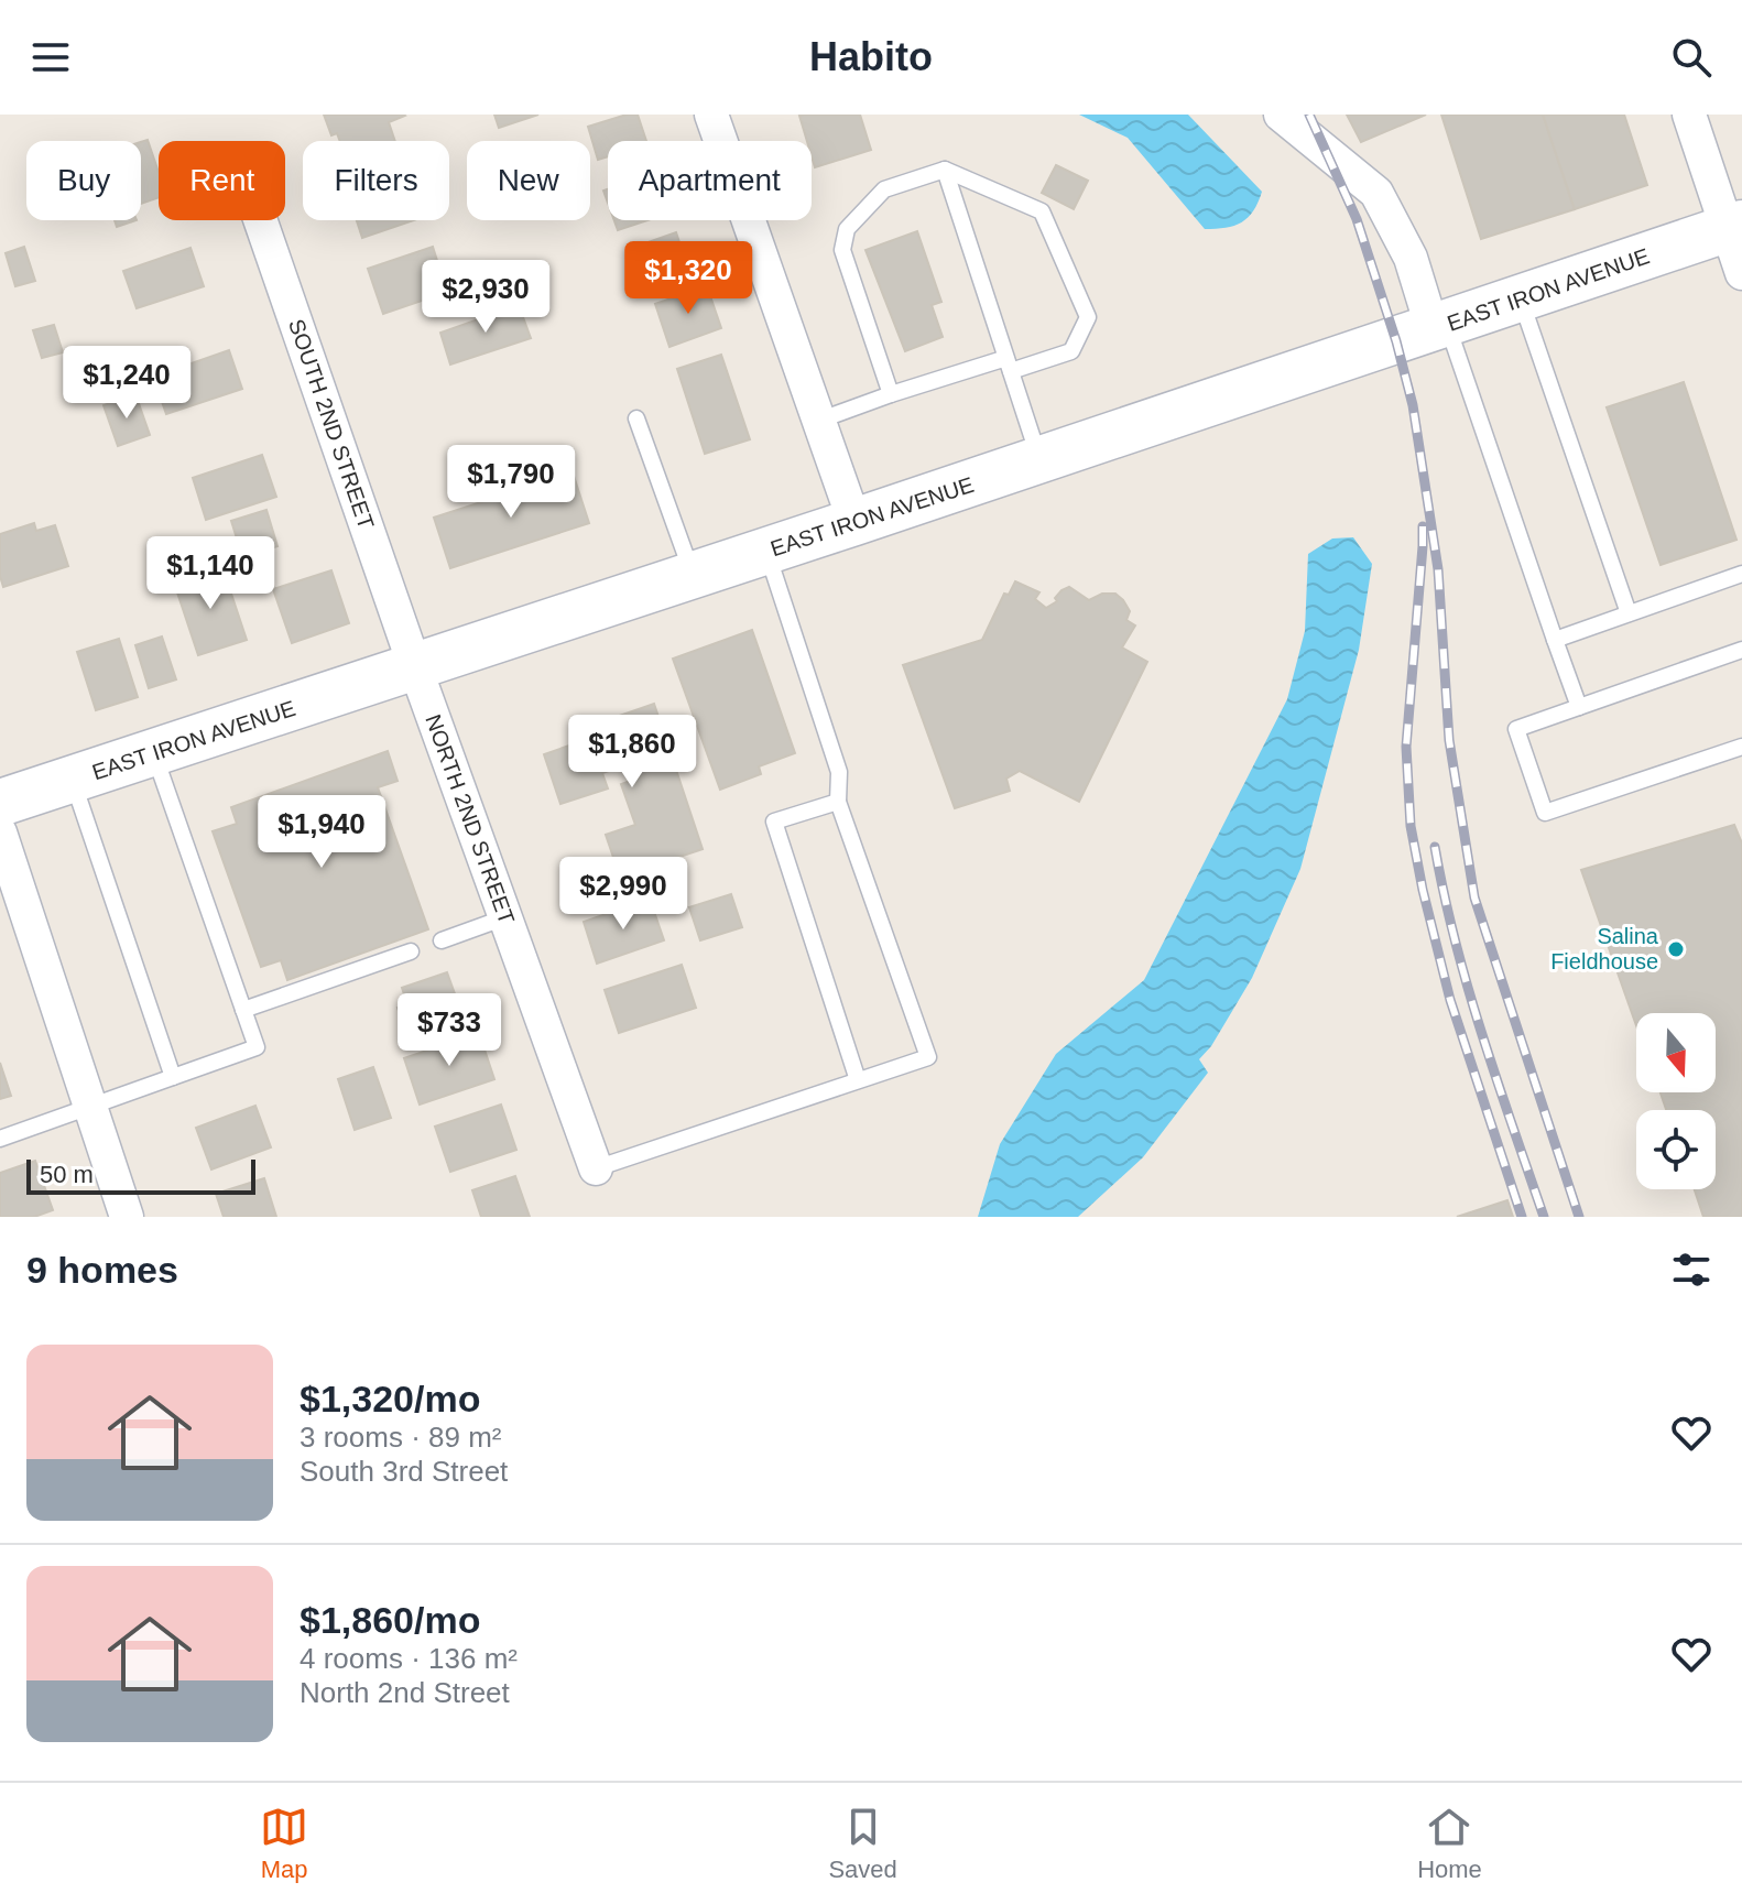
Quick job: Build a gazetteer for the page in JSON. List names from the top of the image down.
{
  "streets": {
    "street": ["EAST IRON AVENUE", "SOUTH 2ND STREET", "NORTH 2ND STREET"]
  },
  "crossings": [
    ["EAST IRON AVENUE", "SOUTH 2ND STREET"],
    ["EAST IRON AVENUE", "NORTH 2ND STREET"],
    ["SOUTH 2ND STREET", "NORTH 2ND STREET"]
  ],
  "places": ["Salina Fieldhouse"],
  "scale_bar": "50 m",
  "north": "bottom",
  "page": {
    "header": "Habito",
    "chip": [
      "Buy",
      "Rent",
      "Filters",
      "New",
      "Apartment"
    ],
    "price": [
      "$1,320",
      "$2,930",
      "$1,240",
      "$1,790",
      "$1,140",
      "$1,860",
      "$1,940",
      "$2,990",
      "$733"
    ],
    "scale": "50 m",
    "heading": "9 homes",
    "list": [
      {
        "name": "$1,320/mo",
        "note": "3 rooms · 89 m² · South 3rd Street"
      },
      {
        "name": "$1,860/mo",
        "note": "4 rooms · 136 m² · North 2nd Street"
      }
    ],
    "tabs": ["Map", "Saved", "Home"]
  }
}
